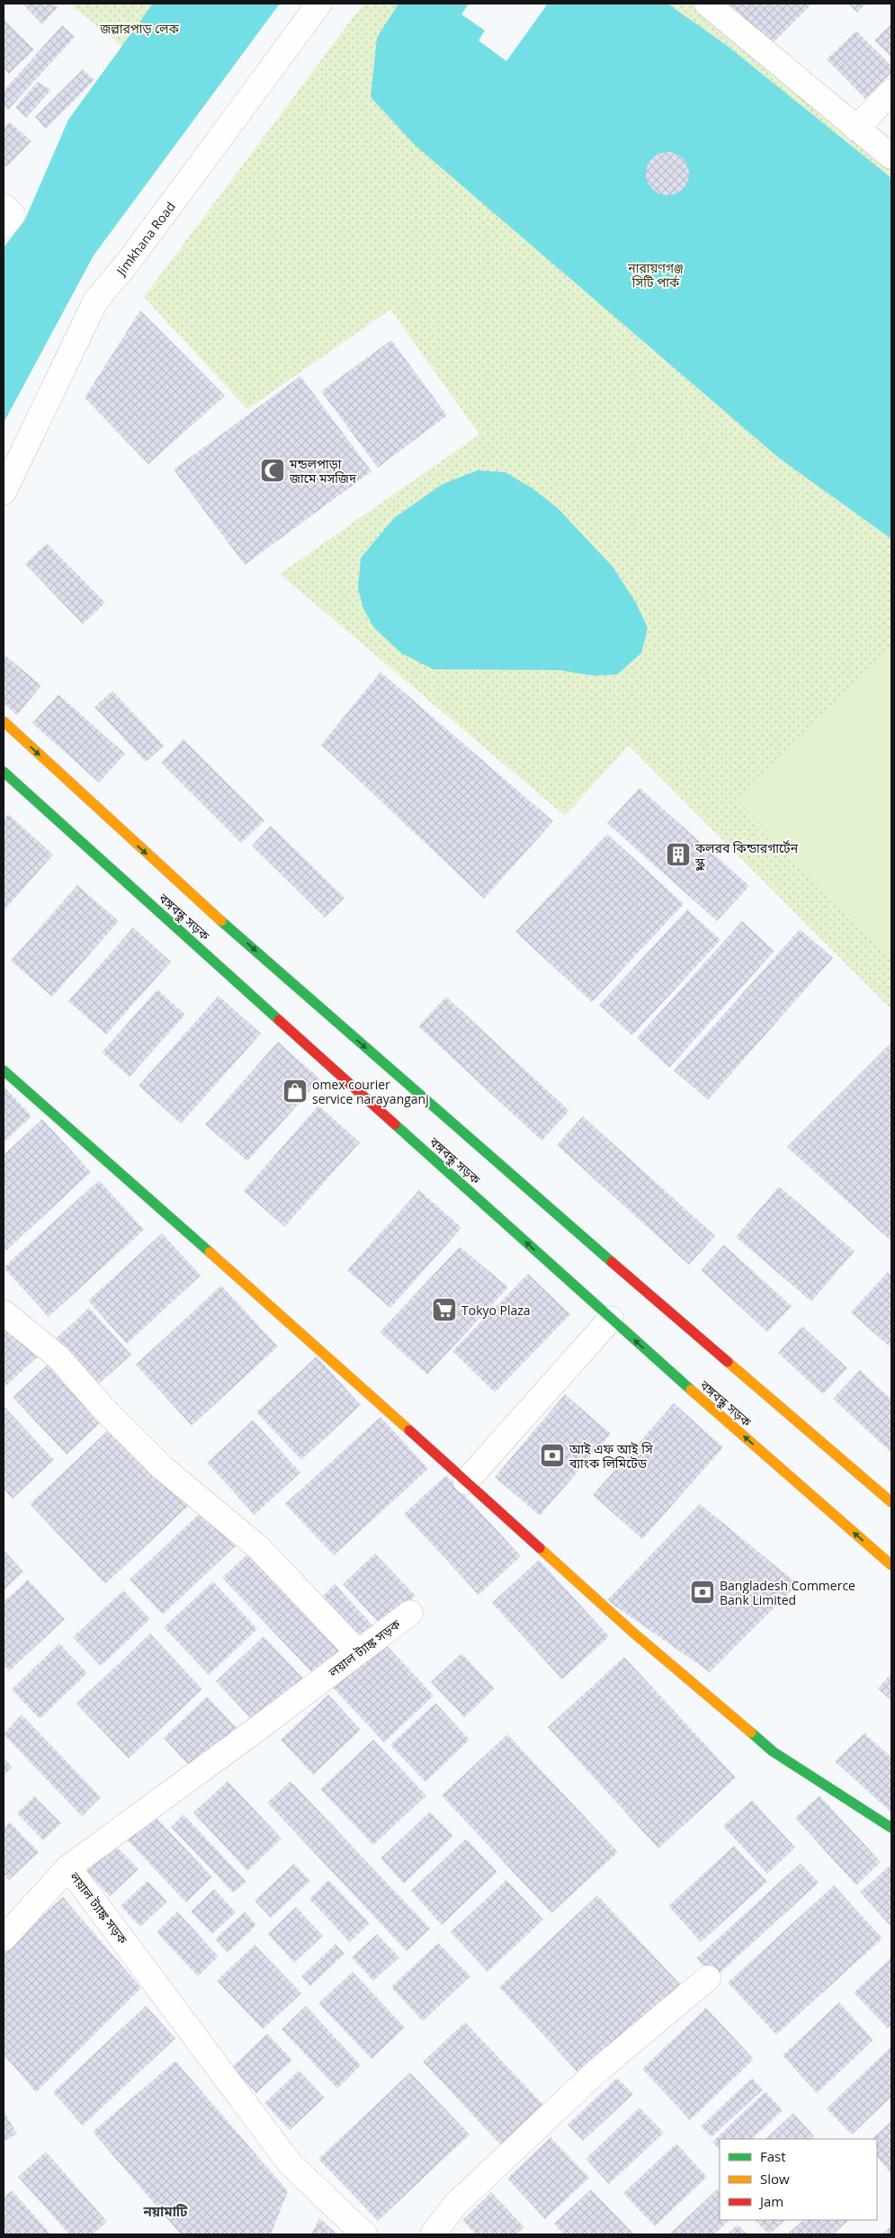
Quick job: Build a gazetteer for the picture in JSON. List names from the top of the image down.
{
  "streets": {
    "main road": ["বঙ্গবন্ধু সড়ক"],
    "street": ["Jimkhana Road", "লয়াল ট্যাঙ্ক সড়ক"]
  },
  "districts": ["নয়ামাটি"],
  "parks": ["জল্লারপাড় লেক", "নারায়ণগঞ্জ সিটি পার্ক"],
  "places": {
    "mosque": ["মন্ডলপাড়া জামে মসজিদ"],
    "building": ["কলরব কিন্ডারগার্টেন স্কুল"],
    "shop": ["omex courier service narayanganj"],
    "supermarket": ["Tokyo Plaza"],
    "bank": ["আই এফ আই সি ব্যাংক লিমিটেড", "Bangladesh Commerce Bank Limited"]
  },
  "legend": ["Fast", "Slow", "Jam"]
}
